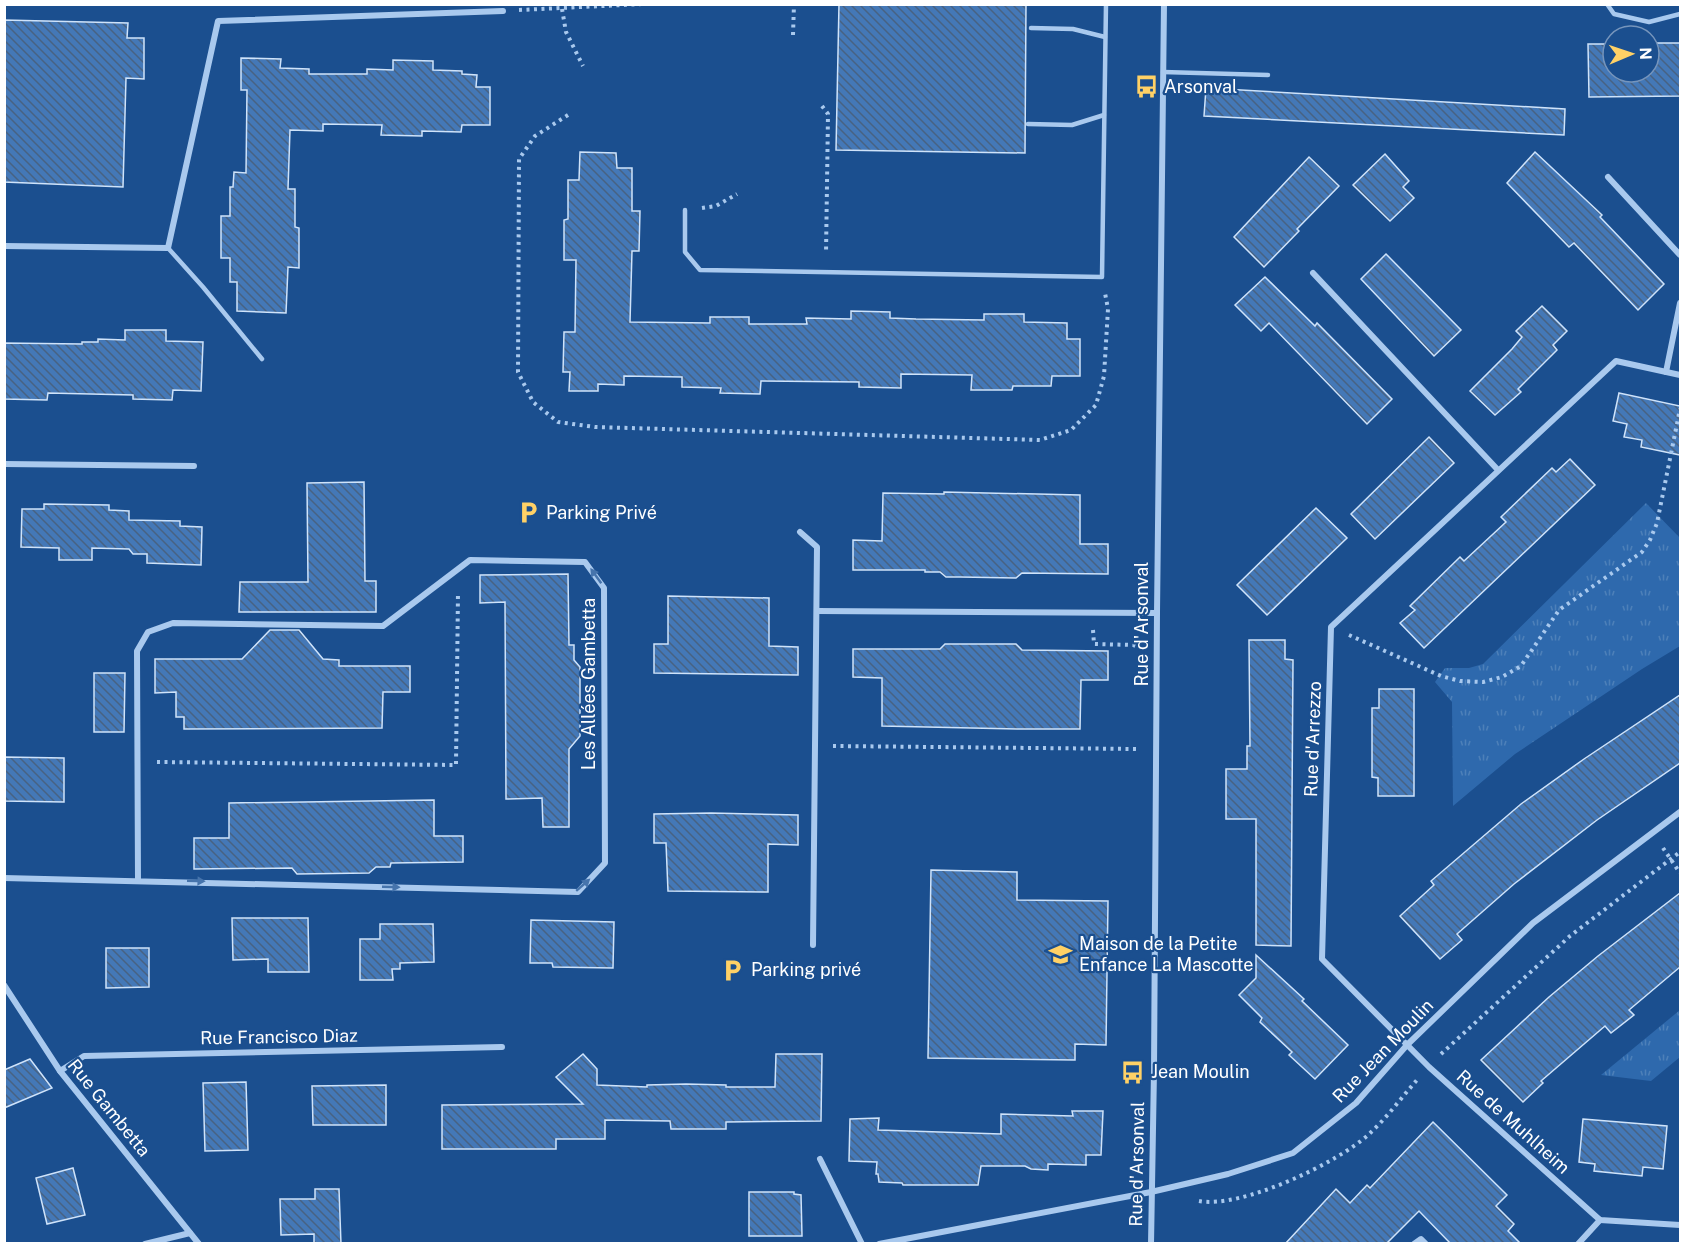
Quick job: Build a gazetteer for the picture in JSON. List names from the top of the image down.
{
  "streets": {
    "street": [
      "Rue d'Arsonval",
      "Les Allées Gambetta",
      "Rue d'Arrezzo",
      "Rue Francisco Diaz",
      "Rue Jean Moulin",
      "Rue Gambetta",
      "Rue de Muhlheim"
    ]
  },
  "crossings": [
    ["Rue d'Arsonval", "Rue Jean Moulin"],
    ["Rue d'Arrezzo", "Rue Jean Moulin"],
    ["Rue d'Arrezzo", "Rue de Muhlheim"],
    ["Rue Francisco Diaz", "Rue Gambetta"],
    ["Rue Jean Moulin", "Rue de Muhlheim"]
  ],
  "places": {
    "bus stop": ["Arsonval", "Jean Moulin"],
    "parking": ["Parking Privé", "Parking privé"],
    "school or university": ["Maison de la Petite Enfance La Mascotte"]
  },
  "north": "right"
}
